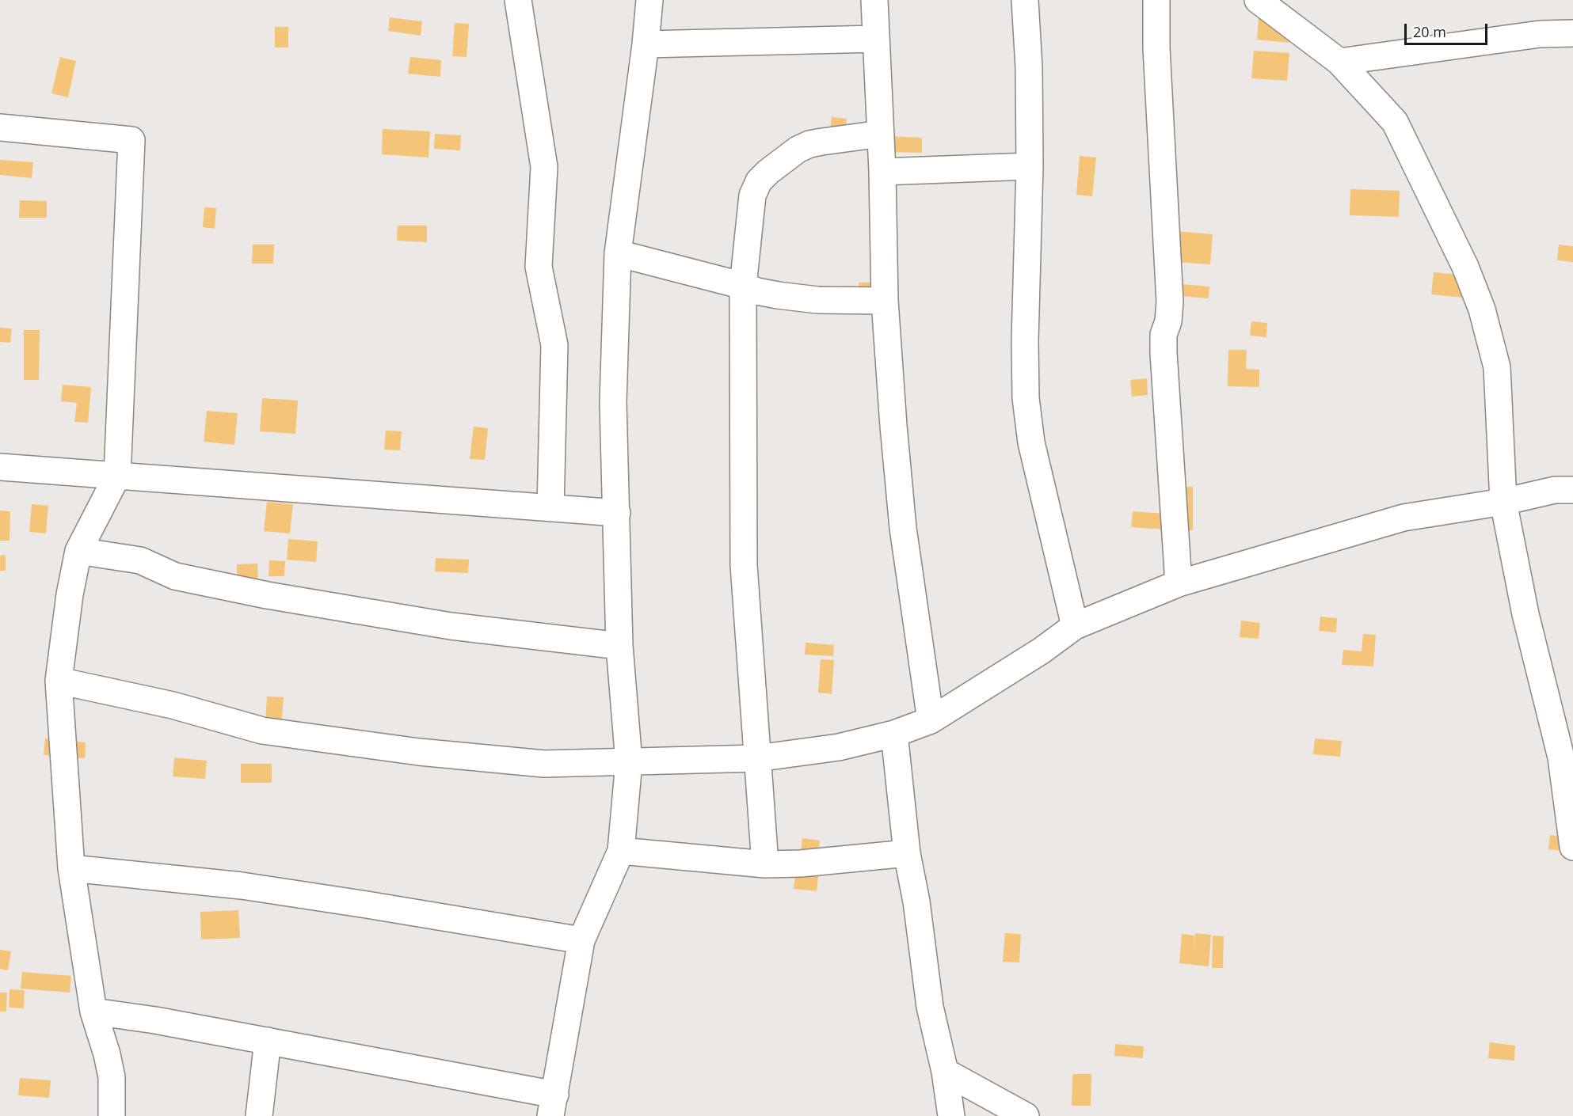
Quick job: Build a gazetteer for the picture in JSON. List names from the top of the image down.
{
  "scale_bar": "20 m"
}
